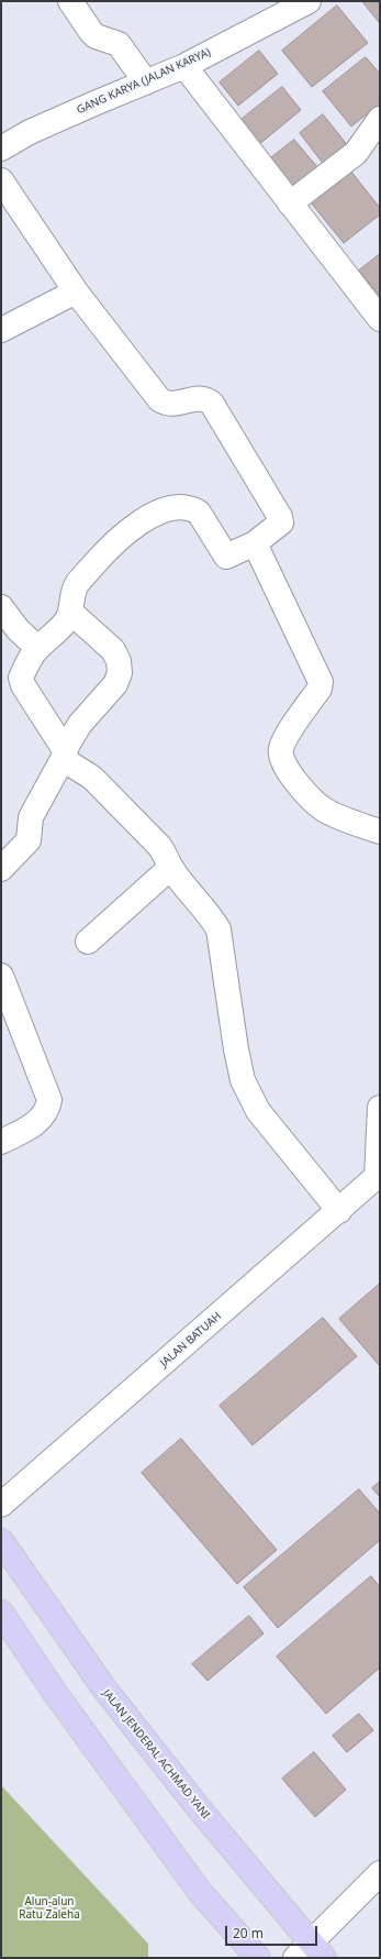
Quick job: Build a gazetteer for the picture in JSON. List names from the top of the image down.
{
  "streets": {
    "highway": ["JALAN JENDERAL ACHMAD YANI"],
    "street": ["GANG KARYA (JALAN KARYA)", "JALAN BATUAH"]
  },
  "parks": ["Alun-alun Ratu Zaleha"],
  "scale_bar": "20 m"
}
